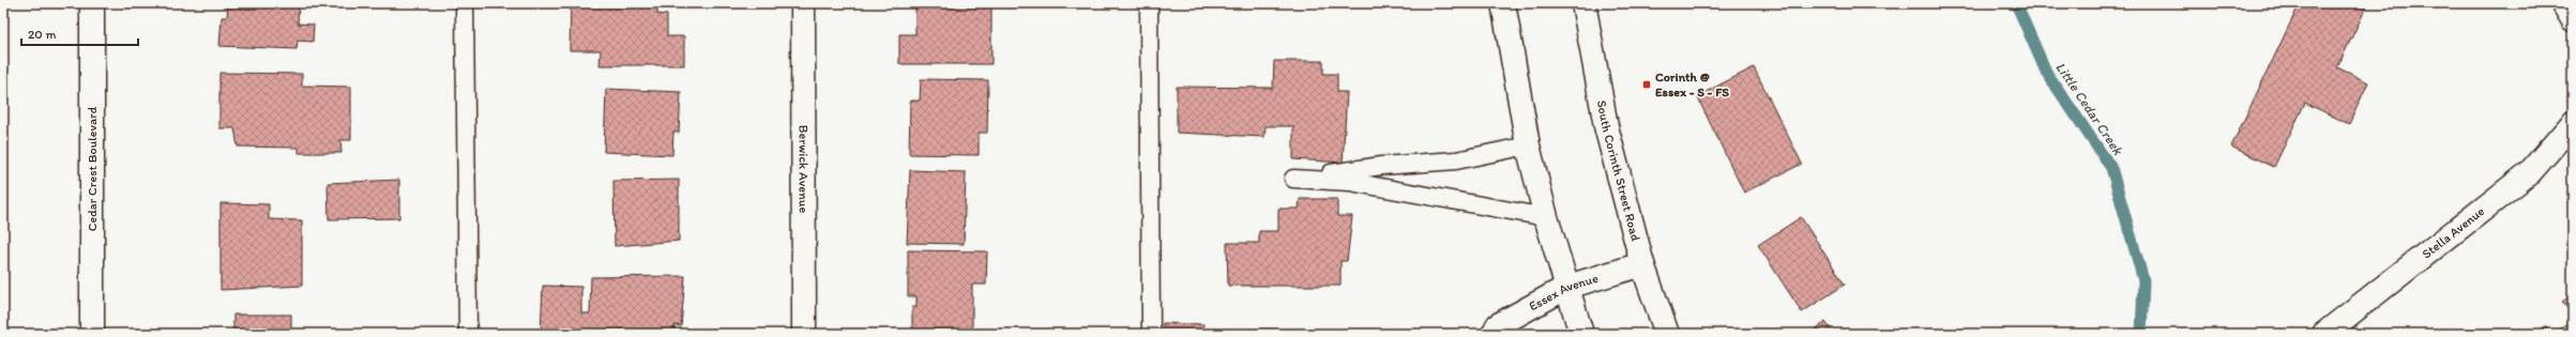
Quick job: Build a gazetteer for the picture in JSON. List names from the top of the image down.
{
  "streets": {
    "street": [
      "Cedar Crest Boulevard",
      "Berwick Avenue",
      "South Corinth Street Road",
      "Stella Avenue",
      "Essex Avenue"
    ]
  },
  "crossings": [
    ["South Corinth Street Road", "Essex Avenue"]
  ],
  "water": ["Little Cedar Creek"],
  "places": {
    "transit": ["Corinth @ Essex - S - FS"]
  },
  "scale_bar": "20 m"
}
